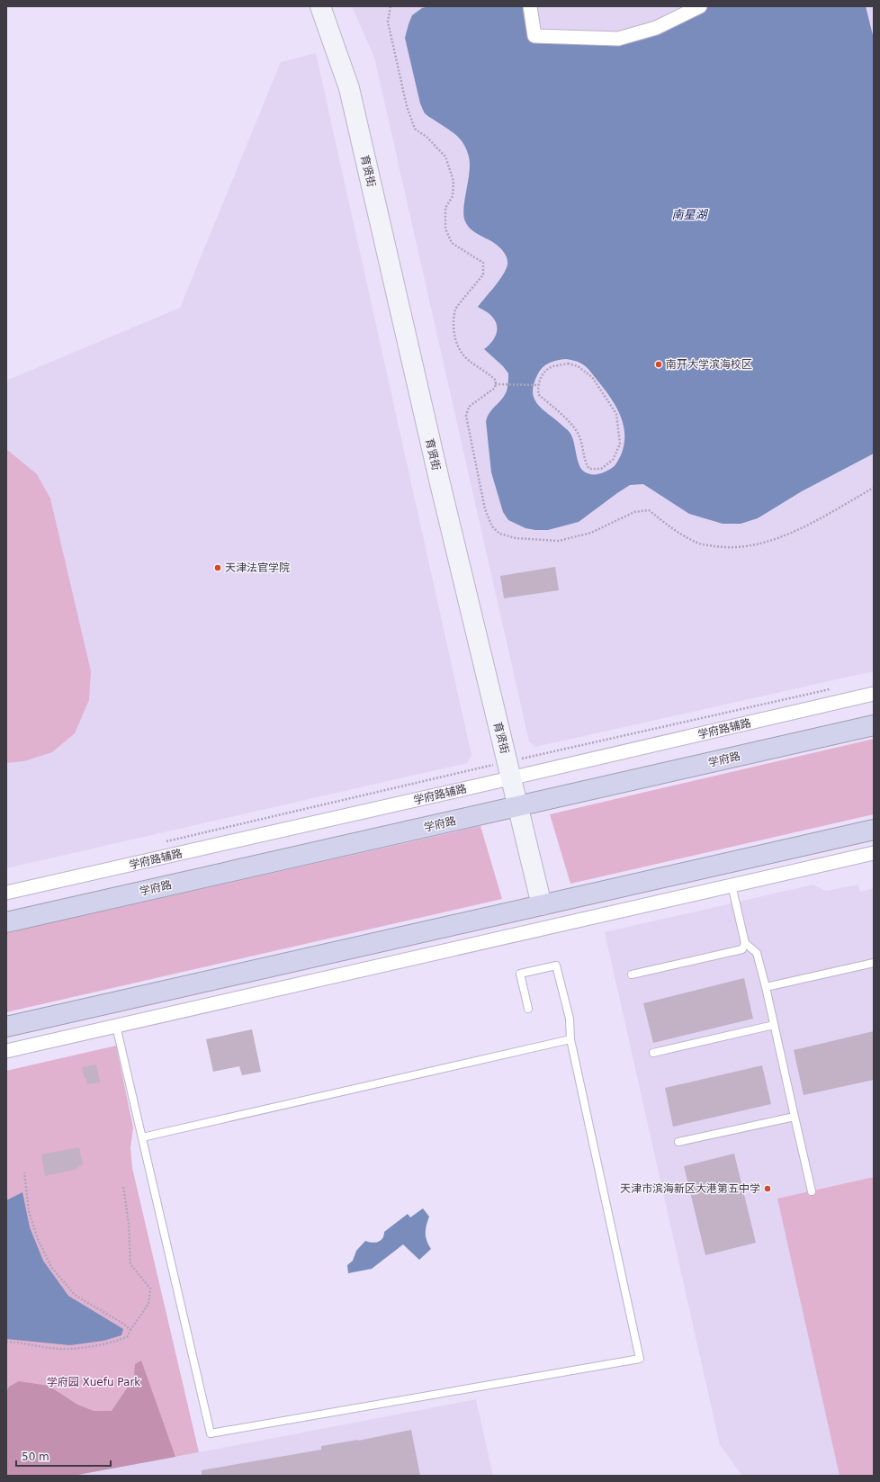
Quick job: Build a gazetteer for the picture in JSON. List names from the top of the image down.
{
  "streets": {
    "highway": ["学府路"],
    "street": ["育贤街", "学府路辅路"]
  },
  "crossings": [
    ["育贤街", "学府路辅路"],
    ["育贤街", "学府路"]
  ],
  "water": ["南星湖"],
  "parks": ["学府园 Xuefu Park"],
  "places": ["南开大学滨海校区", "天津法官学院", "天津市滨海新区大港第五中学"],
  "scale_bar": "50 m"
}
